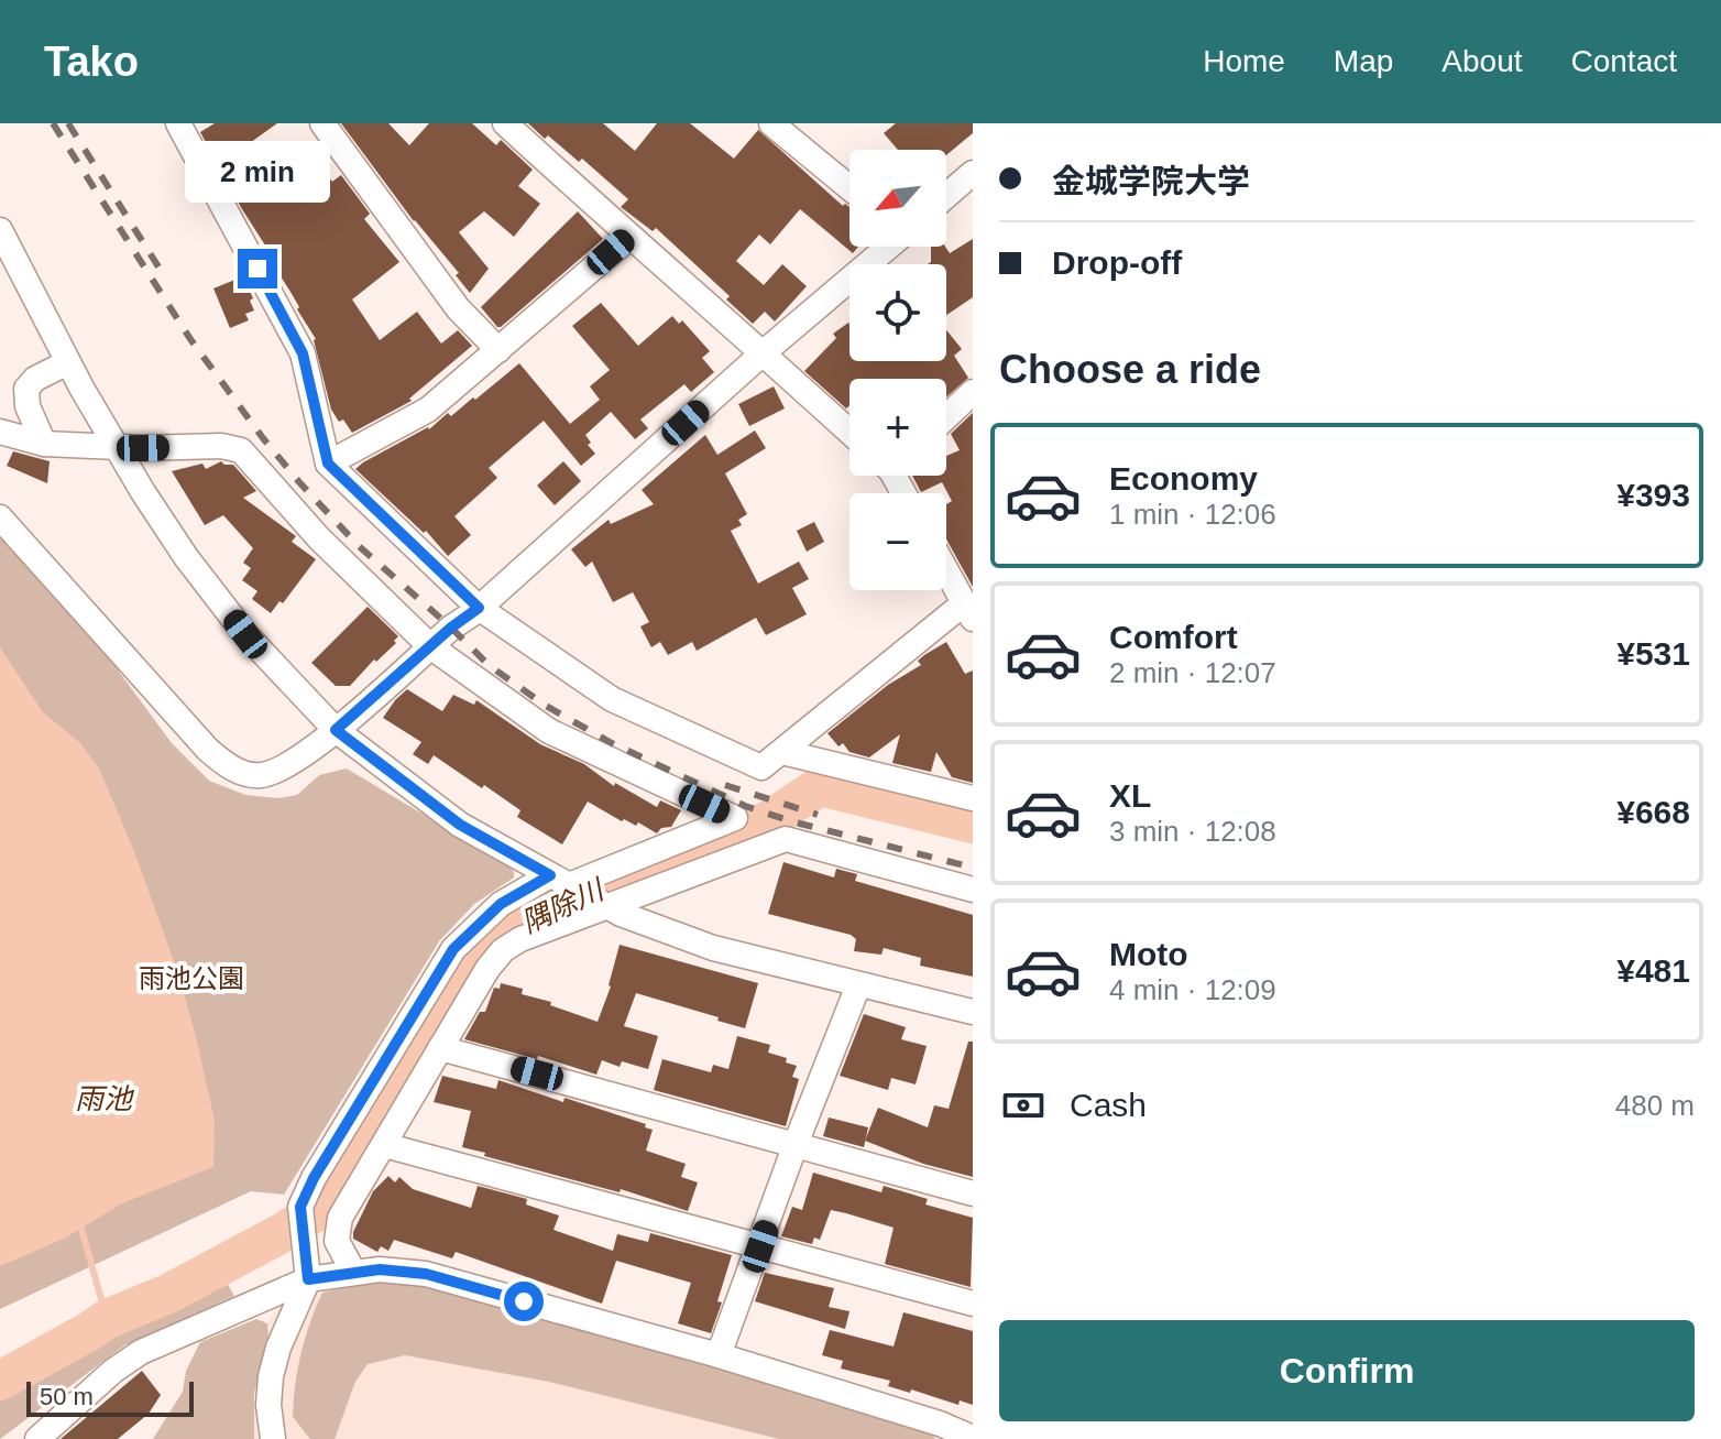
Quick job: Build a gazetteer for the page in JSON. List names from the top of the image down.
{
  "water": ["隅除川", "雨池"],
  "parks": ["雨池公園"],
  "scale_bar": "50 m",
  "north": "bottom left",
  "page": {
    "header": "Tako",
    "nav": [
      "Home",
      "Map",
      "About",
      "Contact"
    ],
    "banner": ["金城学院大学", "Drop-off"],
    "bubble": "2 min",
    "map_buttons": ["+", "−"],
    "heading": "Choose a ride",
    "list": [
      {
        "name": "Economy",
        "note": "1 min · 12:06",
        "value": "¥393"
      },
      {
        "name": "Comfort",
        "note": "2 min · 12:07",
        "value": "¥531"
      },
      {
        "name": "XL",
        "note": "3 min · 12:08",
        "value": "¥668"
      },
      {
        "name": "Moto",
        "note": "4 min · 12:09",
        "value": "¥481"
      }
    ],
    "pay": ["Cash", "480 m"],
    "buttons": "Confirm",
    "scale": "50 m"
  }
}
